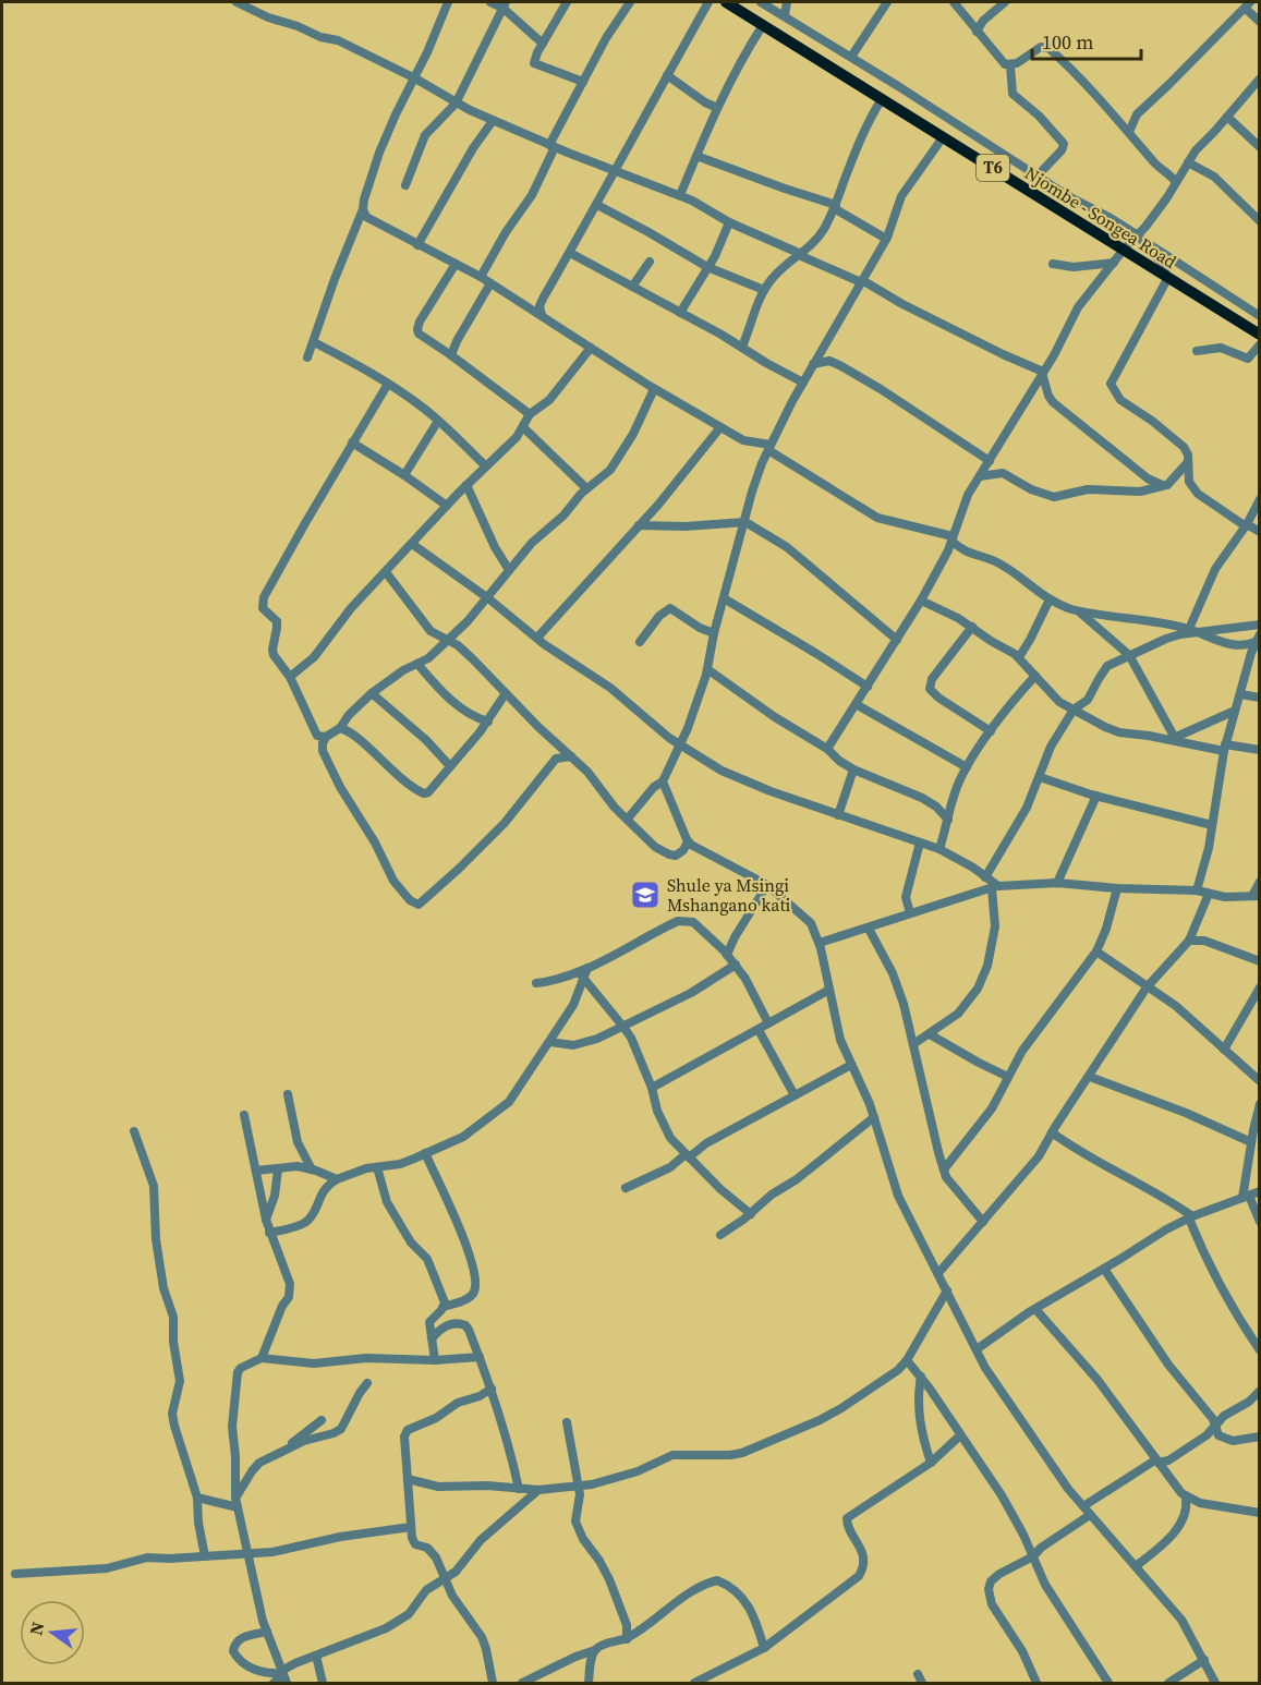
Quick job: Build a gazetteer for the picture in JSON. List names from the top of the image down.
{
  "streets": {
    "highway": ["T6", "Njombe - Songea Road"]
  },
  "places": {
    "school or university": ["Shule ya Msingi Mshangano kati"]
  },
  "scale_bar": "100 m",
  "north": "left"
}
